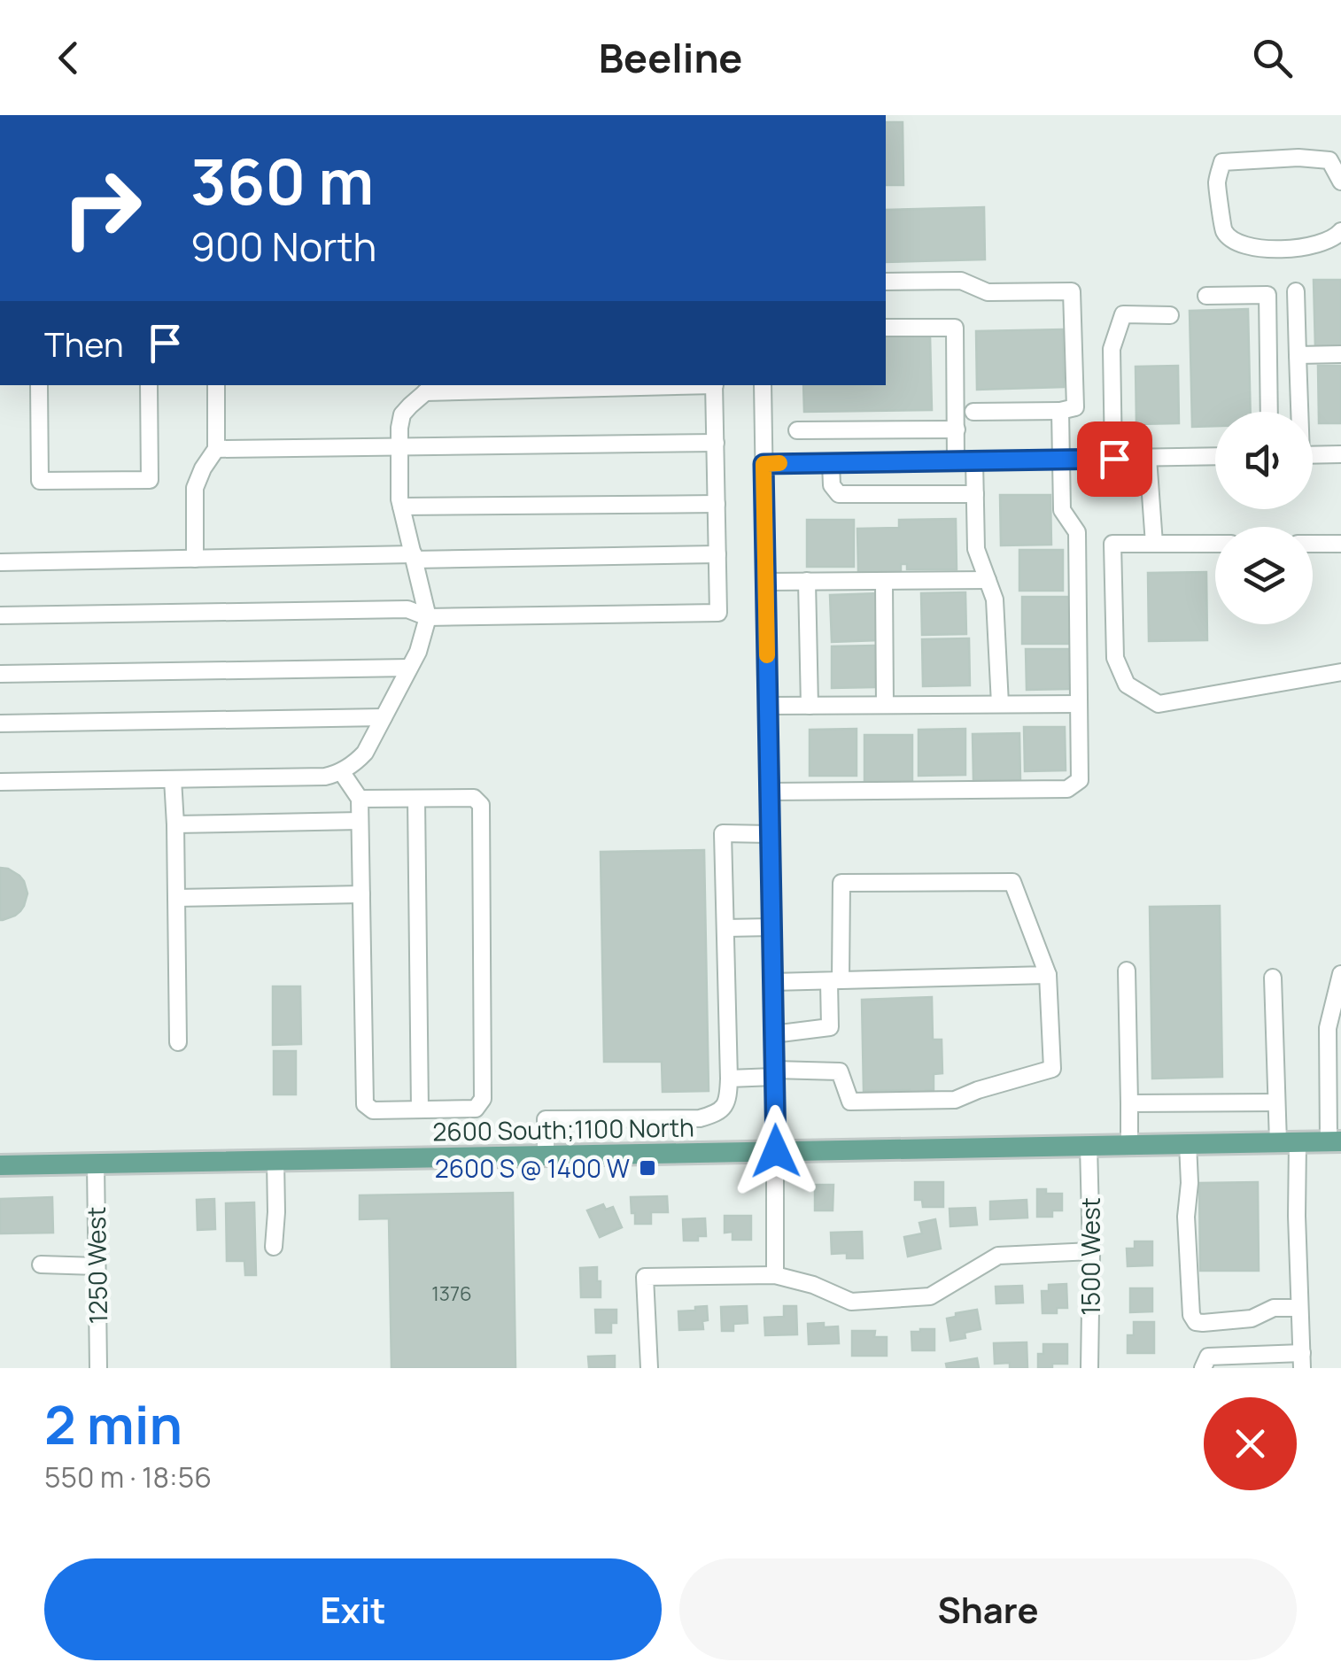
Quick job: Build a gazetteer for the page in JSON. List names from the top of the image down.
{
  "streets": {
    "main road": ["2600 South;1100 North"],
    "street": ["1500 West", "1250 West"]
  },
  "crossings": [
    ["2600 South;1100 North", "1500 West"],
    ["2600 South;1100 North", "1250 West"]
  ],
  "places": {
    "transit": ["2600 S @ 1400 W"]
  },
  "house_numbers": ["1376"],
  "page": {
    "header": "Beeline",
    "turn": ["360 m", "900 North"],
    "then": "Then",
    "heading": ["2 min", "550 m · 18:56"],
    "buttons": ["Exit", "Share"]
  }
}
